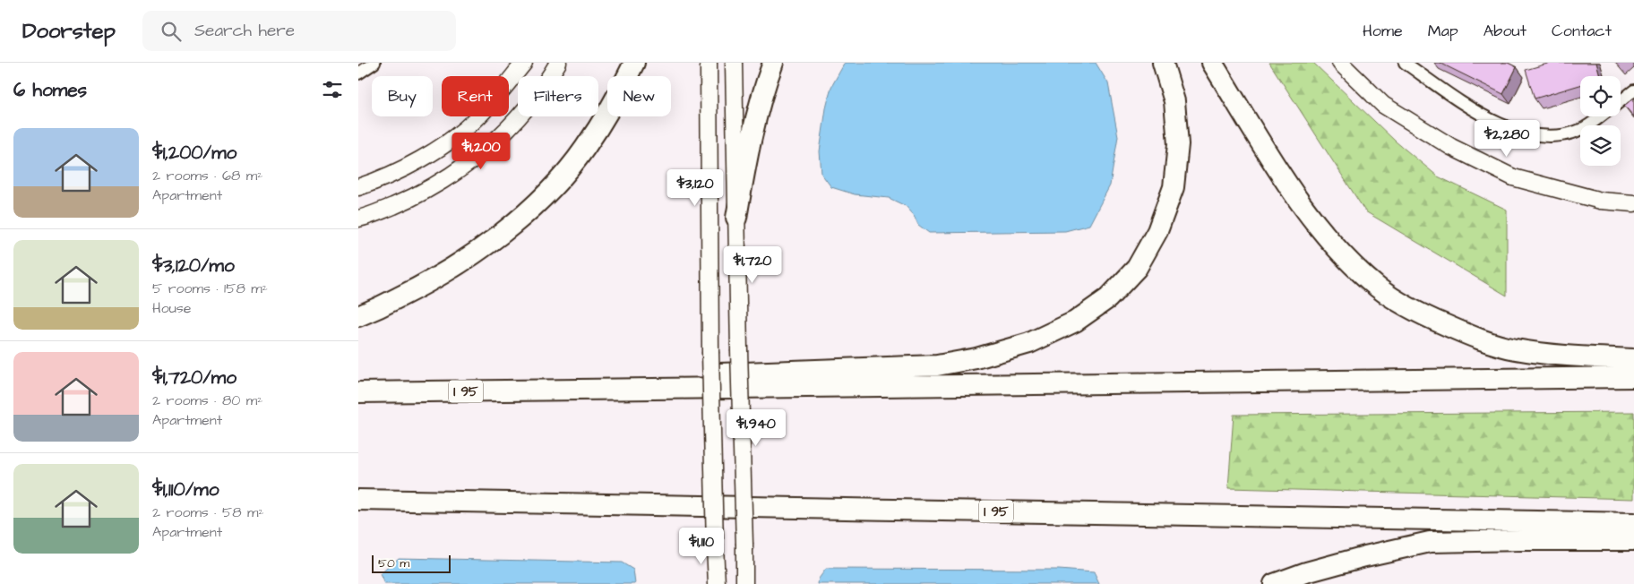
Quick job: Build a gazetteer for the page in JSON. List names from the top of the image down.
{
  "streets": {
    "highway": ["I 95"]
  },
  "scale_bar": "50 m",
  "page": {
    "header": "Doorstep",
    "search": "Search here",
    "nav": [
      "Home",
      "Map",
      "About",
      "Contact"
    ],
    "heading": "6 homes",
    "chip": [
      "Buy",
      "Rent",
      "Filters",
      "New"
    ],
    "list": [
      {
        "name": "$1,200/mo",
        "note": "2 rooms · 68 m² · Apartment"
      },
      {
        "name": "$3,120/mo",
        "note": "5 rooms · 158 m² · House"
      },
      {
        "name": "$1,720/mo",
        "note": "2 rooms · 80 m² · Apartment"
      },
      {
        "name": "$1,110/mo",
        "note": "2 rooms · 58 m² · Apartment"
      }
    ],
    "price": [
      "$2,280",
      "$1,200",
      "$3,120",
      "$1,720",
      "$1,940",
      "$1,110"
    ],
    "scale": "50 m"
  }
}
